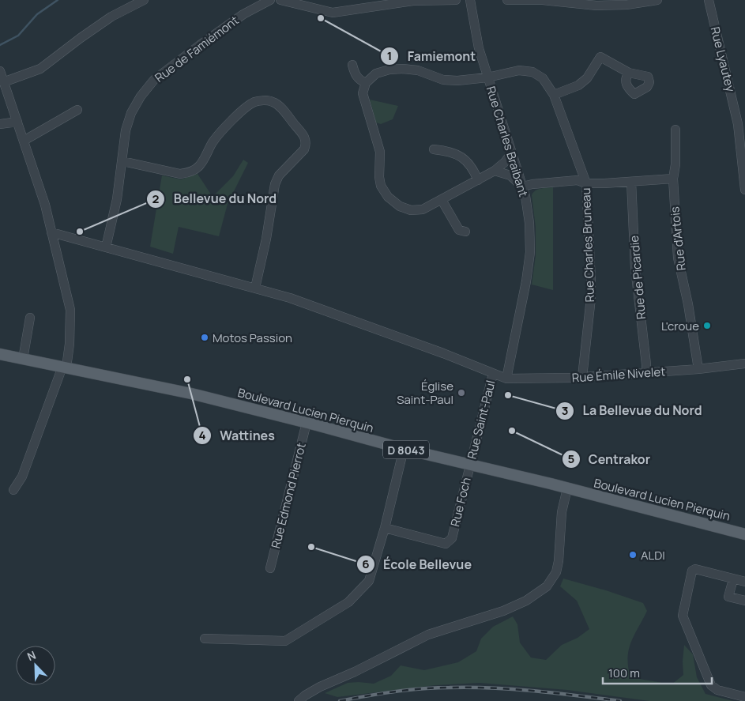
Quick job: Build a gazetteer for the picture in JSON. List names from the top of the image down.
{
  "streets": {
    "main road": ["Boulevard Lucien Pierquin", "D 8043"],
    "street": [
      "Rue de Famiémont",
      "Rue Lyautey",
      "Rue Charles Braibant",
      "Rue d'Artois",
      "Rue Charles Bruneau",
      "Rue de Picardie",
      "Rue Émile Nivelet",
      "Rue Saint-Paul",
      "Rue Edmond Pierrot",
      "Rue Foch"
    ]
  },
  "crossings": [
    ["Rue de Famiémont", "Rue Émile Nivelet"],
    ["Rue Charles Braibant", "Rue Charles Bruneau"],
    ["Rue Charles Braibant", "Rue Émile Nivelet"],
    ["Rue d'Artois", "Rue Émile Nivelet"],
    ["Rue Charles Bruneau", "Rue Émile Nivelet"],
    ["Rue de Picardie", "Rue Émile Nivelet"],
    ["Rue Émile Nivelet", "Rue Saint-Paul"],
    ["Boulevard Lucien Pierquin", "Rue Saint-Paul"],
    ["Boulevard Lucien Pierquin", "D 8043"],
    ["Boulevard Lucien Pierquin", "Rue Edmond Pierrot"],
    ["Boulevard Lucien Pierquin", "Rue Foch"],
    ["Rue Saint-Paul", "Rue Foch"]
  ],
  "places": [
    "Famiemont",
    "Bellevue du Nord",
    "L'croue",
    "Motos Passion",
    "Wattines",
    "Église Saint-Paul",
    "La Bellevue du Nord",
    "Centrakor",
    "École Bellevue",
    "ALDI"
  ],
  "scale_bar": "100 m",
  "north": "top left"
}
